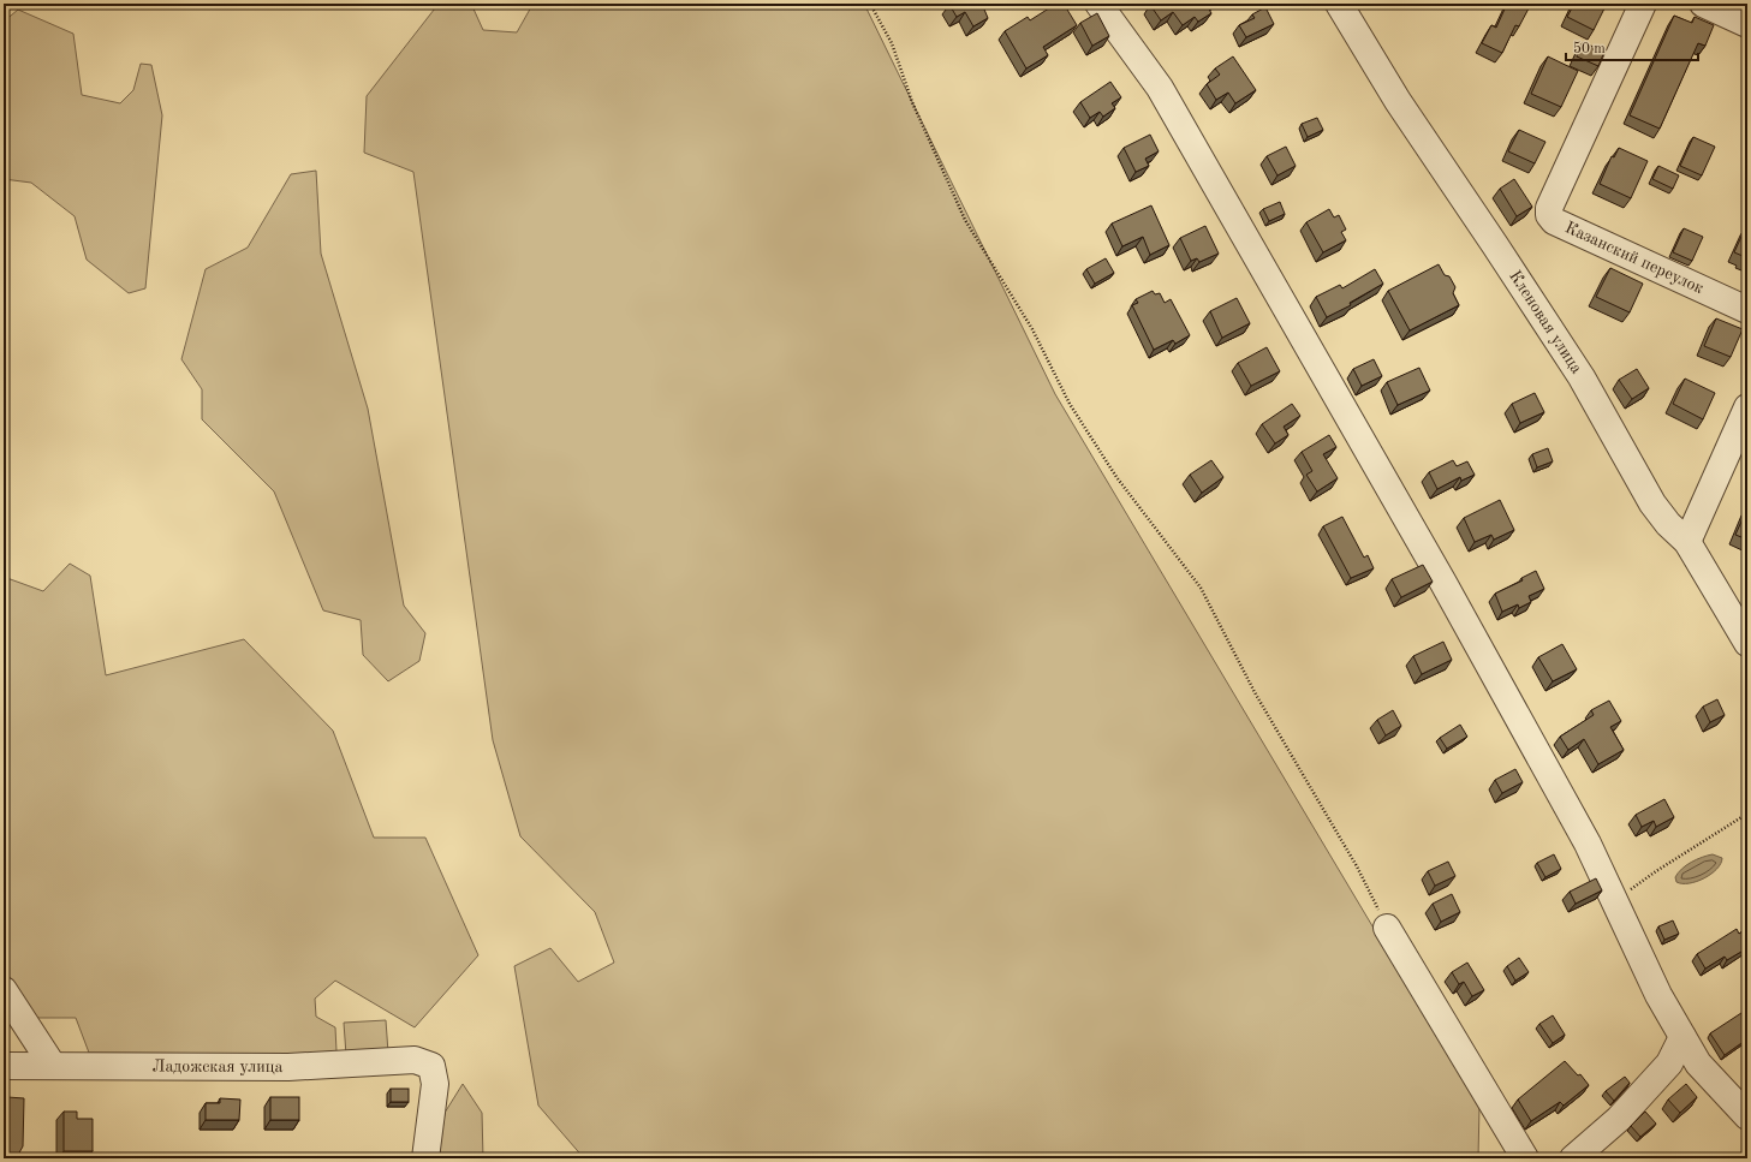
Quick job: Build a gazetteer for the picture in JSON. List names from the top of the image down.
{
  "streets": {
    "street": ["Казанский переулок", "Кленовая улица", "Ладожская улица"]
  },
  "scale_bar": "50 m"
}
